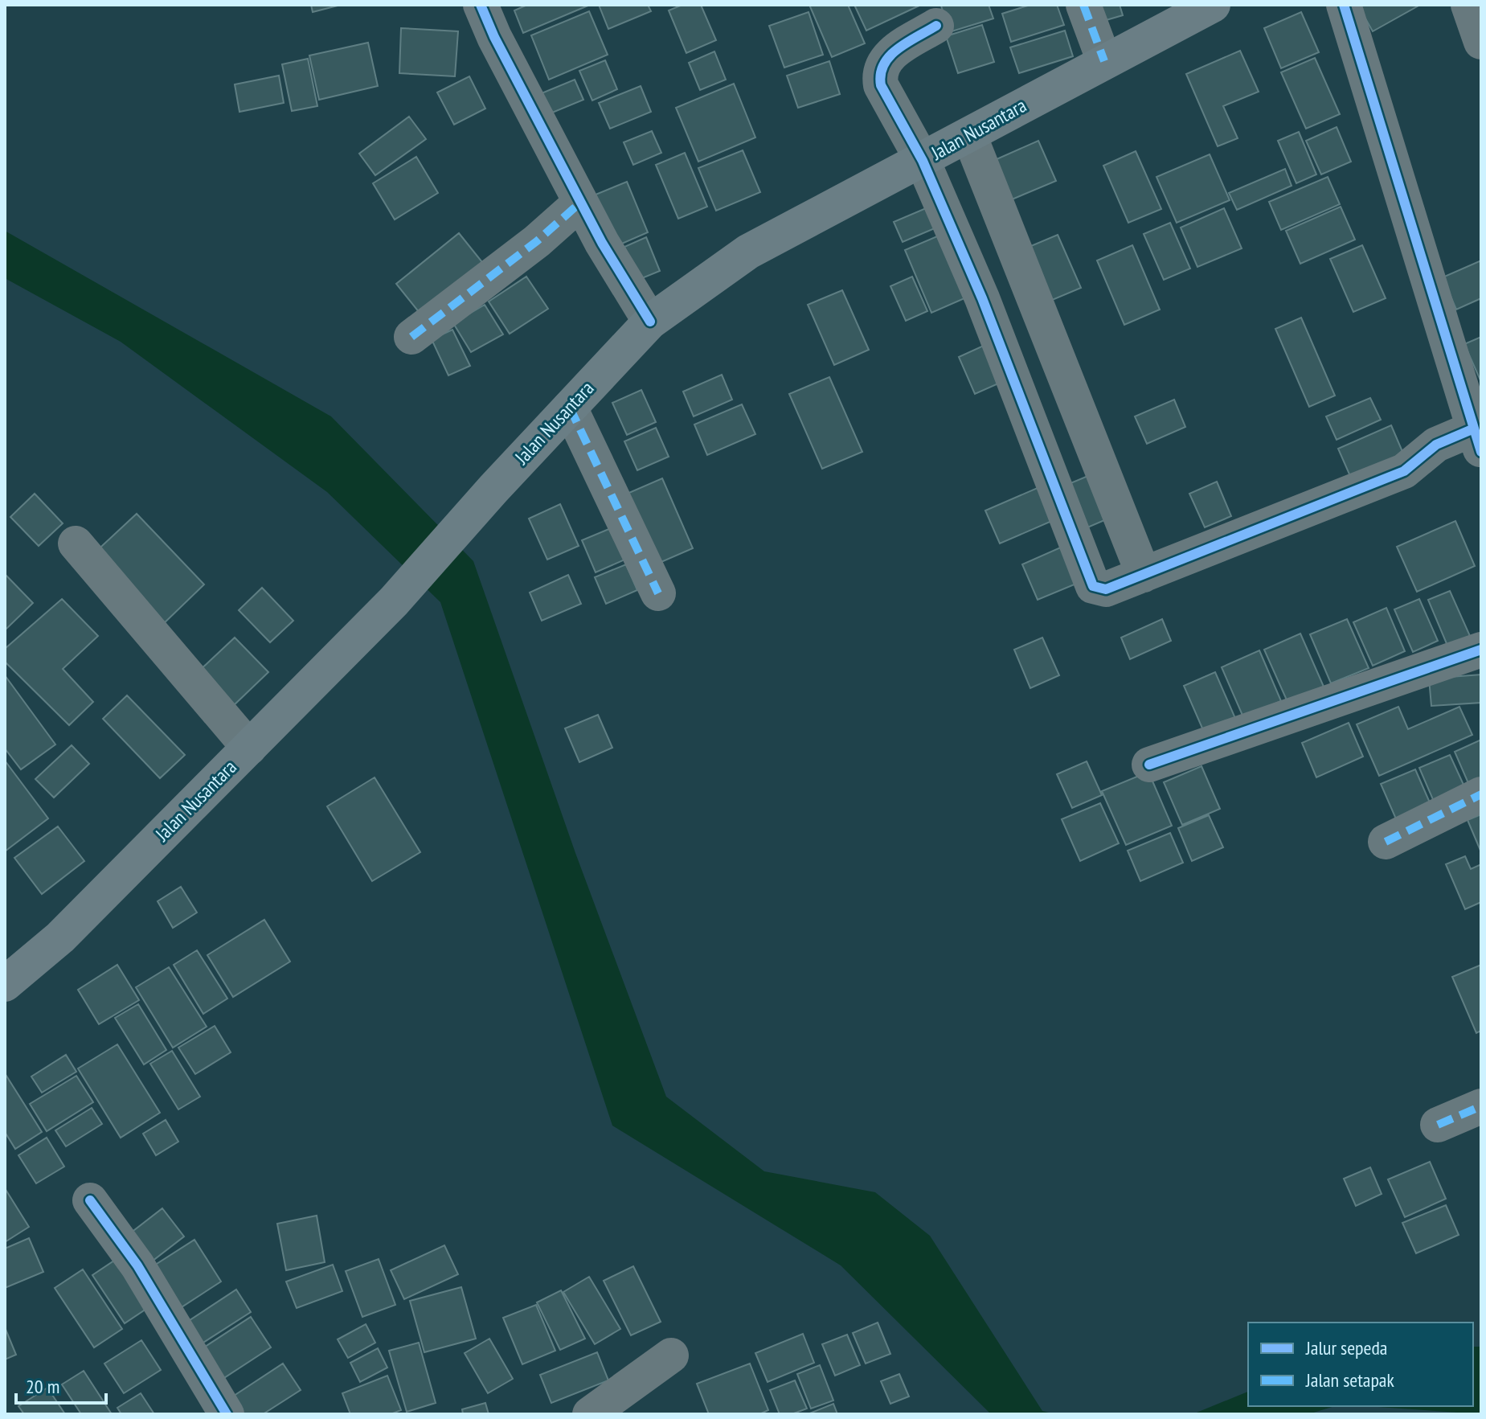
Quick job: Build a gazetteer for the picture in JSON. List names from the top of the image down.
{
  "streets": {
    "highway": ["Jalan Nusantara"]
  },
  "legend": ["Jalur sepeda", "Jalan setapak"],
  "scale_bar": "20 m"
}
